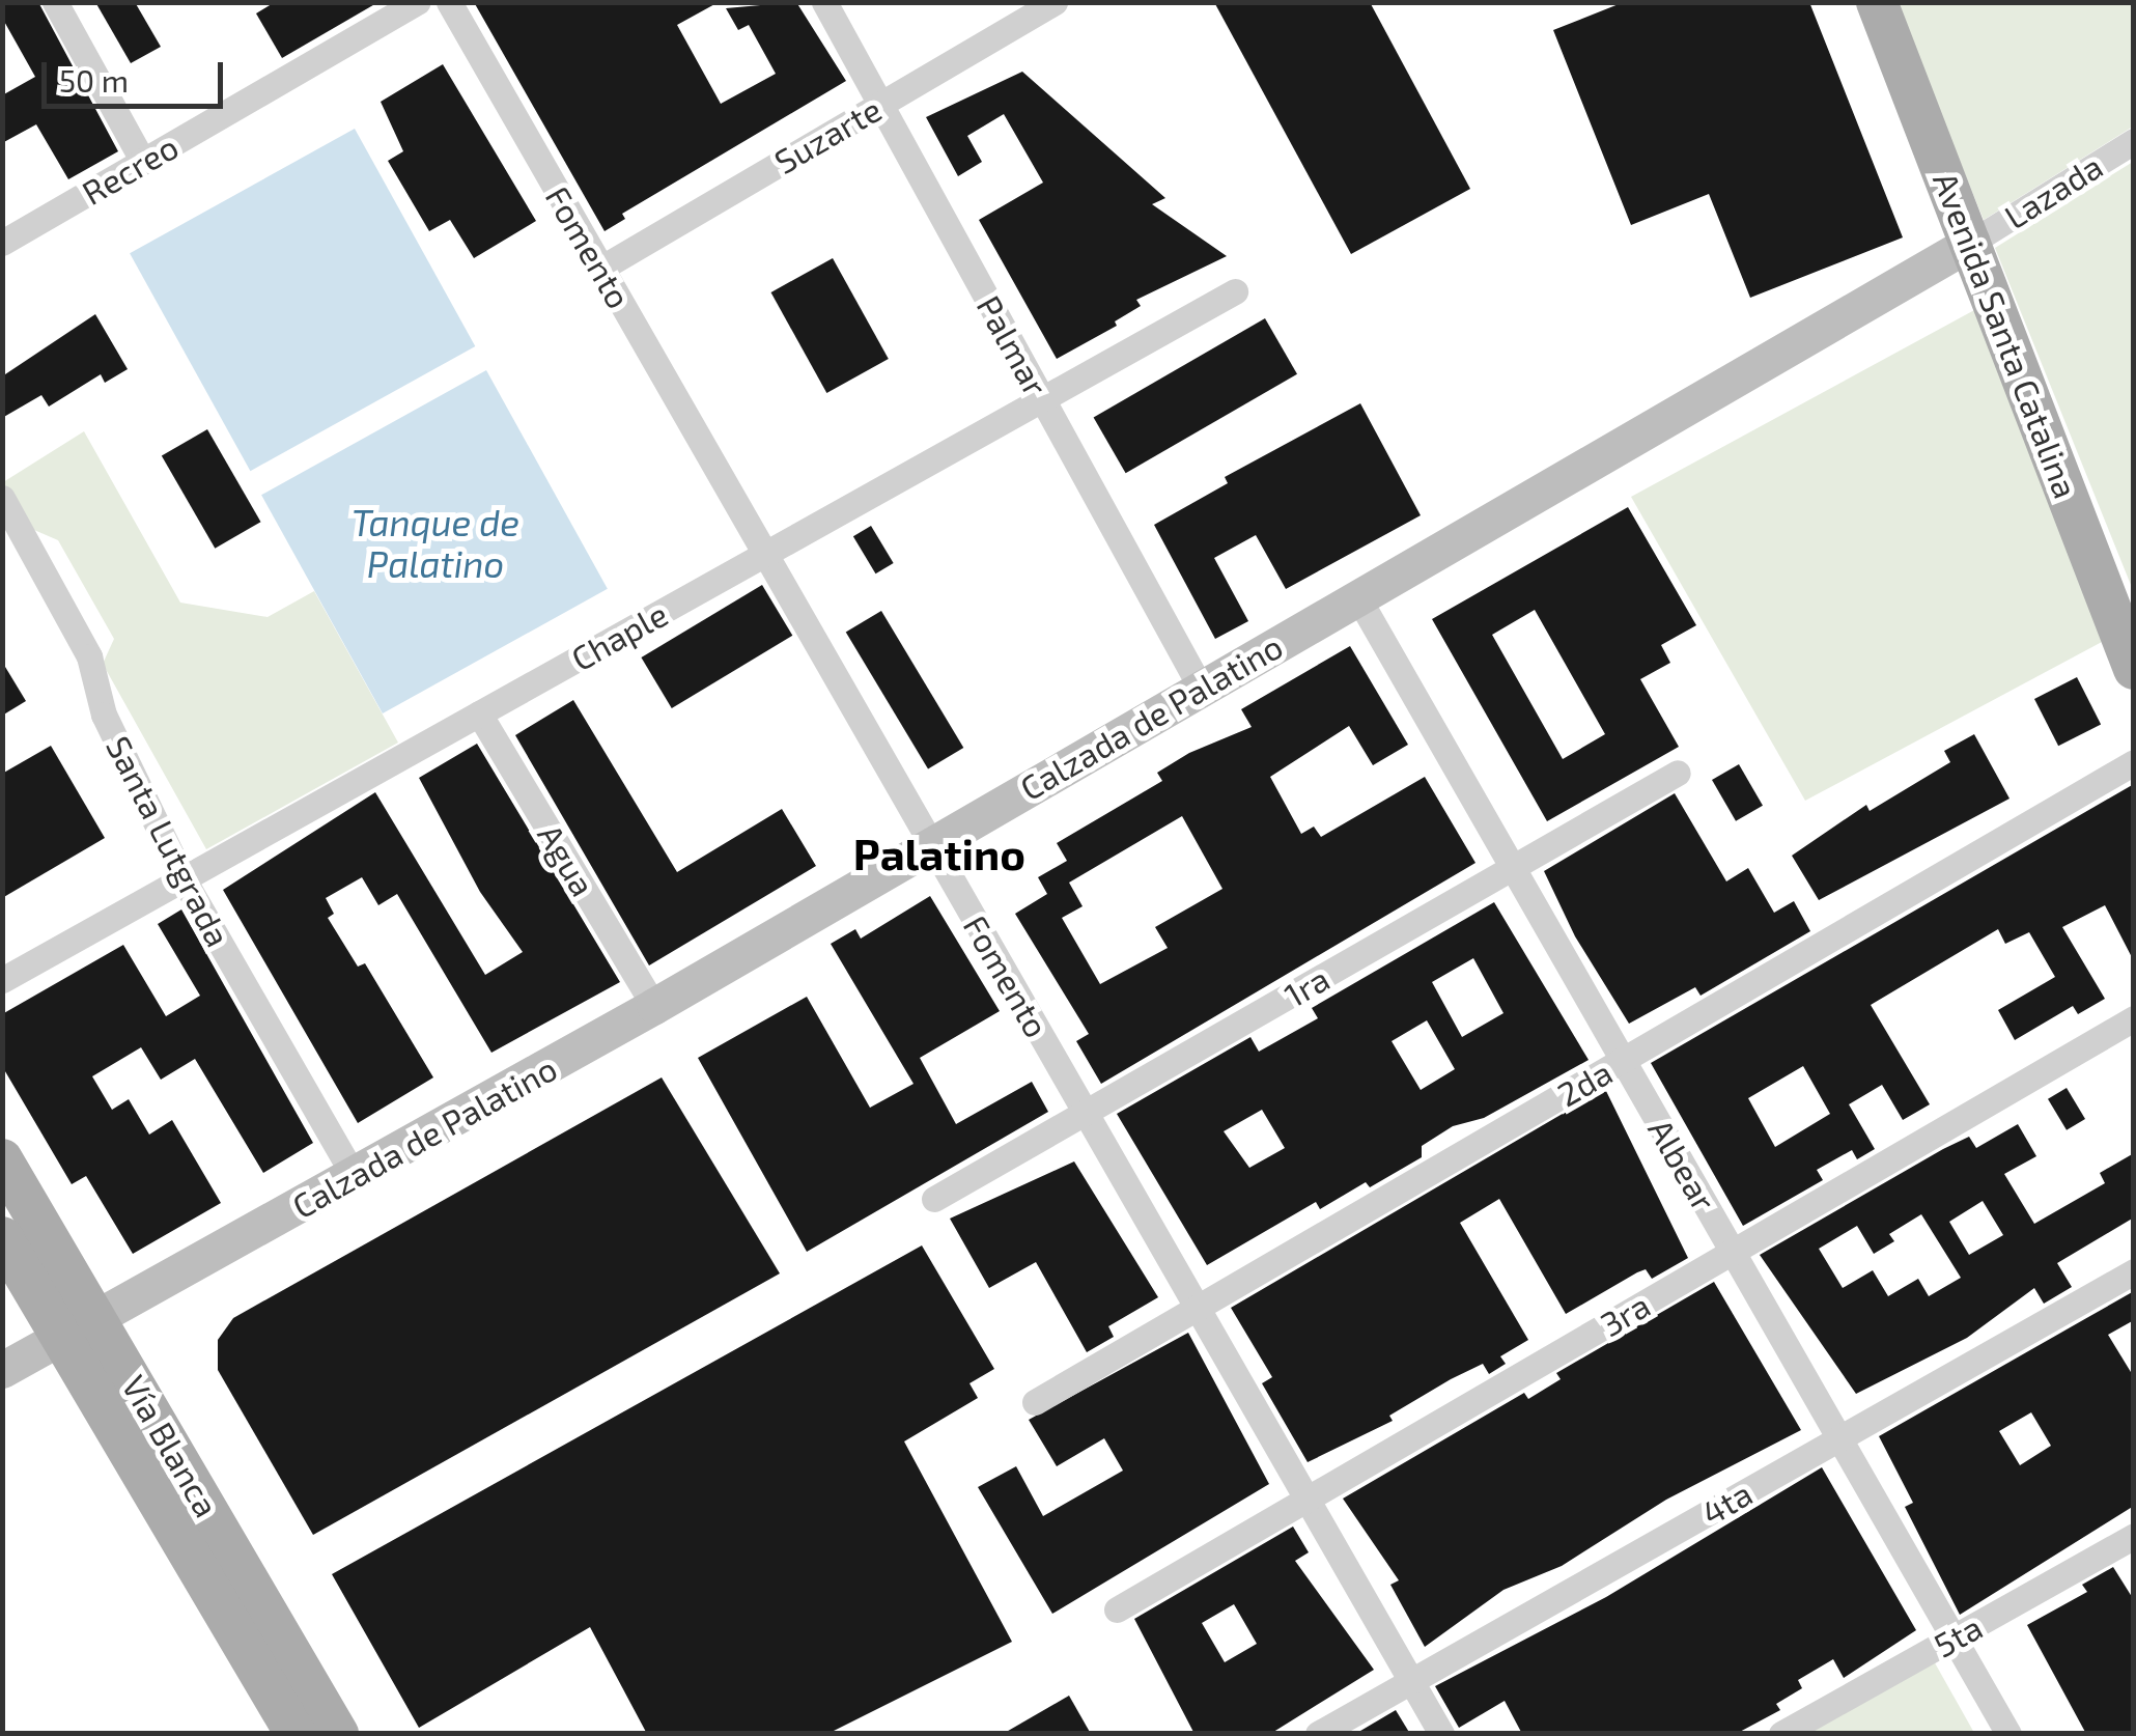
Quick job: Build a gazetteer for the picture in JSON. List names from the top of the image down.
{
  "streets": {
    "main road": ["Avenida Santa Catalina", "Vía Blanca"],
    "street": [
      "Suzarte",
      "Recreo",
      "Lazada",
      "Fomento",
      "Palmar",
      "Chaple",
      "Calzada de Palatino",
      "Santa Lutgrada",
      "Agua",
      "1ra",
      "2da",
      "Albear",
      "3ra",
      "4ta",
      "5ta"
    ]
  },
  "crossings": [
    ["Suzarte", "Fomento"],
    ["Suzarte", "Palmar"],
    ["Lazada", "Avenida Santa Catalina"],
    ["Lazada", "Calzada de Palatino"],
    ["Fomento", "Chaple"],
    ["Fomento", "Calzada de Palatino"],
    ["Fomento", "1ra"],
    ["Fomento", "2da"],
    ["Fomento", "3ra"],
    ["Fomento", "4ta"],
    ["Avenida Santa Catalina", "Calzada de Palatino"],
    ["Palmar", "Chaple"],
    ["Palmar", "Calzada de Palatino"],
    ["Chaple", "Santa Lutgrada"],
    ["Chaple", "Agua"],
    ["Calzada de Palatino", "Santa Lutgrada"],
    ["Calzada de Palatino", "Agua"],
    ["Calzada de Palatino", "Albear"],
    ["Calzada de Palatino", "Vía Blanca"],
    ["1ra", "Albear"],
    ["2da", "Albear"],
    ["Albear", "3ra"],
    ["Albear", "4ta"],
    ["Albear", "5ta"]
  ],
  "districts": ["Palatino"],
  "water": ["Tanque de Palatino"],
  "scale_bar": "50 m"
}
